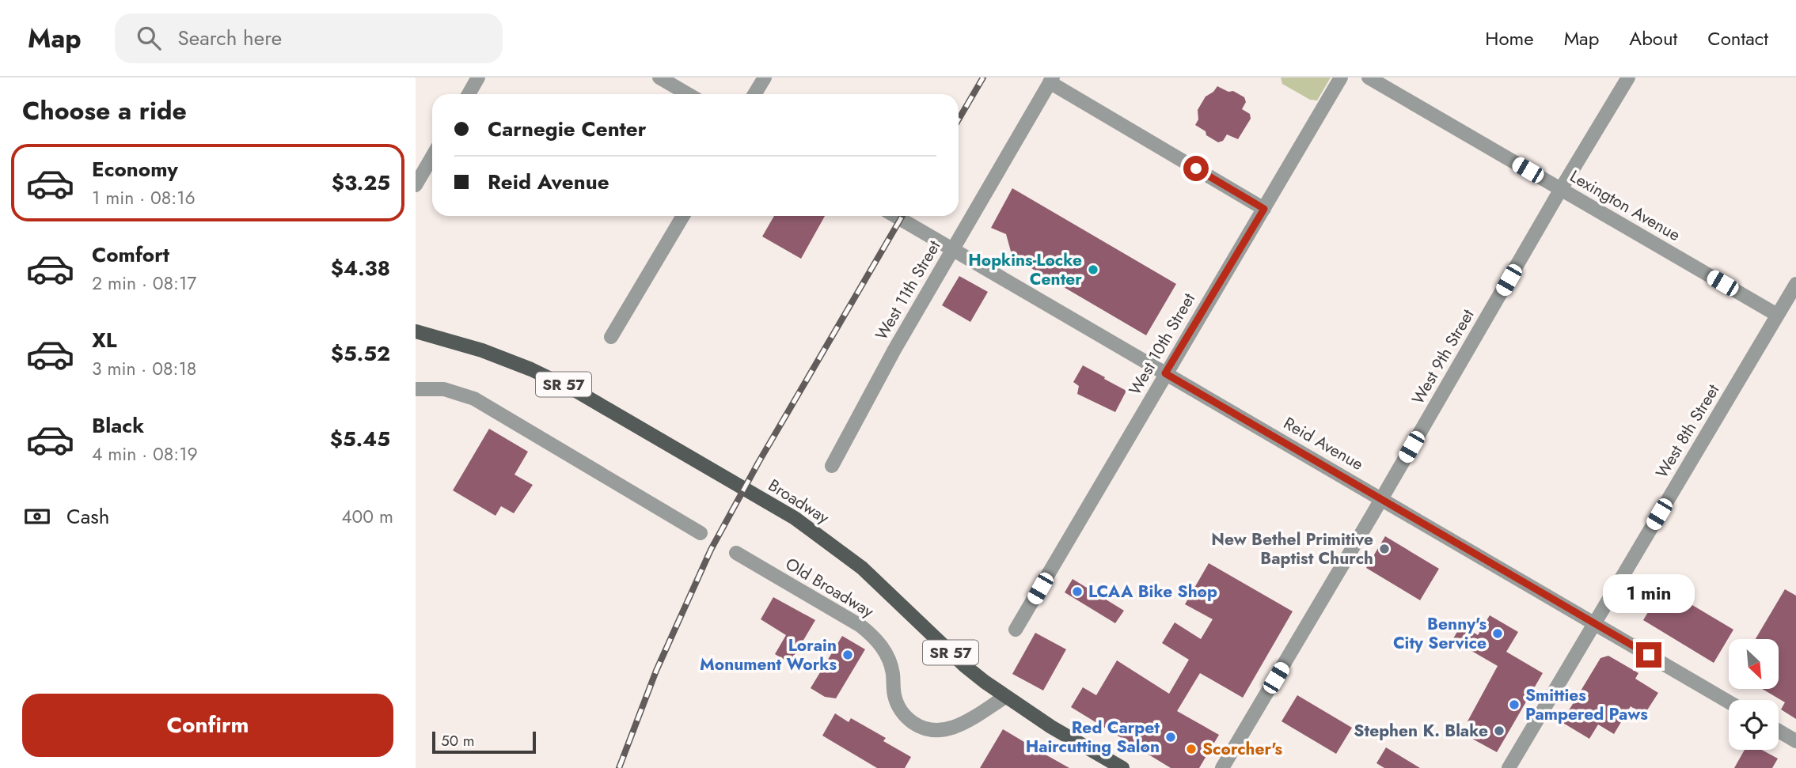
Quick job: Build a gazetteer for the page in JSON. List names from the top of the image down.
{
  "streets": {
    "main road": ["SR 57", "Broadway"],
    "street": [
      "Lexington Avenue",
      "West 11th Street",
      "West 10th Street",
      "West 9th Street",
      "West 8th Street",
      "Reid Avenue",
      "Old Broadway"
    ]
  },
  "crossings": [
    ["Lexington Avenue", "West 9th Street"],
    ["Lexington Avenue", "West 8th Street"],
    ["West 11th Street", "Reid Avenue"],
    ["West 10th Street", "Reid Avenue"],
    ["West 9th Street", "Reid Avenue"],
    ["West 8th Street", "Reid Avenue"],
    ["Broadway", "Old Broadway"]
  ],
  "places": [
    "Hopkins-Locke Center",
    "New Bethel Primitive Baptist Church",
    "LCAA Bike Shop",
    "Benny's City Service",
    "Lorain Monument Works",
    "Smitties Pampered Paws",
    "Stephen K. Blake",
    "Red Carpet Haircutting Salon",
    "Scorcher's"
  ],
  "scale_bar": "50 m",
  "north": "bottom right",
  "page": {
    "header": "Map",
    "search": "Search here",
    "nav": [
      "Home",
      "Map",
      "About",
      "Contact"
    ],
    "heading": "Choose a ride",
    "banner": ["Carnegie Center", "Reid Avenue"],
    "list": [
      {
        "name": "Economy",
        "note": "1 min · 08:16",
        "value": "$3.25"
      },
      {
        "name": "Comfort",
        "note": "2 min · 08:17",
        "value": "$4.38"
      },
      {
        "name": "XL",
        "note": "3 min · 08:18",
        "value": "$5.52"
      },
      {
        "name": "Black",
        "note": "4 min · 08:19",
        "value": "$5.45"
      }
    ],
    "pay": ["Cash", "400 m"],
    "bubble": "1 min",
    "buttons": "Confirm",
    "scale": "50 m"
  }
}
